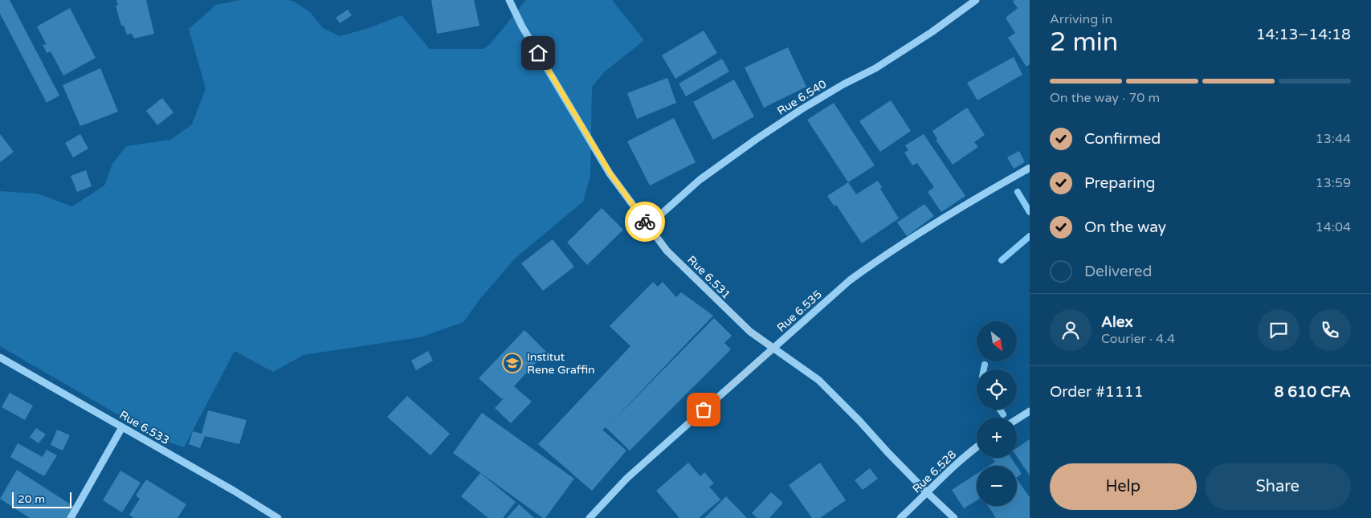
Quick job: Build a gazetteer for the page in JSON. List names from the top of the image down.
{
  "streets": {
    "street": [
      "Rue 6.540",
      "Rue 6.531",
      "Rue 6.535",
      "Rue 6.533",
      "Rue 6.528"
    ]
  },
  "crossings": [
    ["Rue 6.540", "Rue 6.531"],
    ["Rue 6.531", "Rue 6.535"],
    ["Rue 6.531", "Rue 6.528"]
  ],
  "places": {
    "school or university": ["Institut Rene Graffin"]
  },
  "scale_bar": "20 m",
  "north": "bottom right",
  "page": {
    "heading": ["2 min", "Arriving in", "14:13–14:18"],
    "panel": [
      "Alex",
      "Courier · 4.4",
      "Order #1111",
      "8 610 CFA"
    ],
    "bar": "On the way · 70 m",
    "list": [
      ["Confirmed", "13:44"],
      ["Preparing", "13:59"],
      ["On the way", "14:04"],
      "Delivered"
    ],
    "map_buttons": ["+", "−"],
    "buttons": ["Help", "Share"],
    "scale": "20 m"
  }
}
